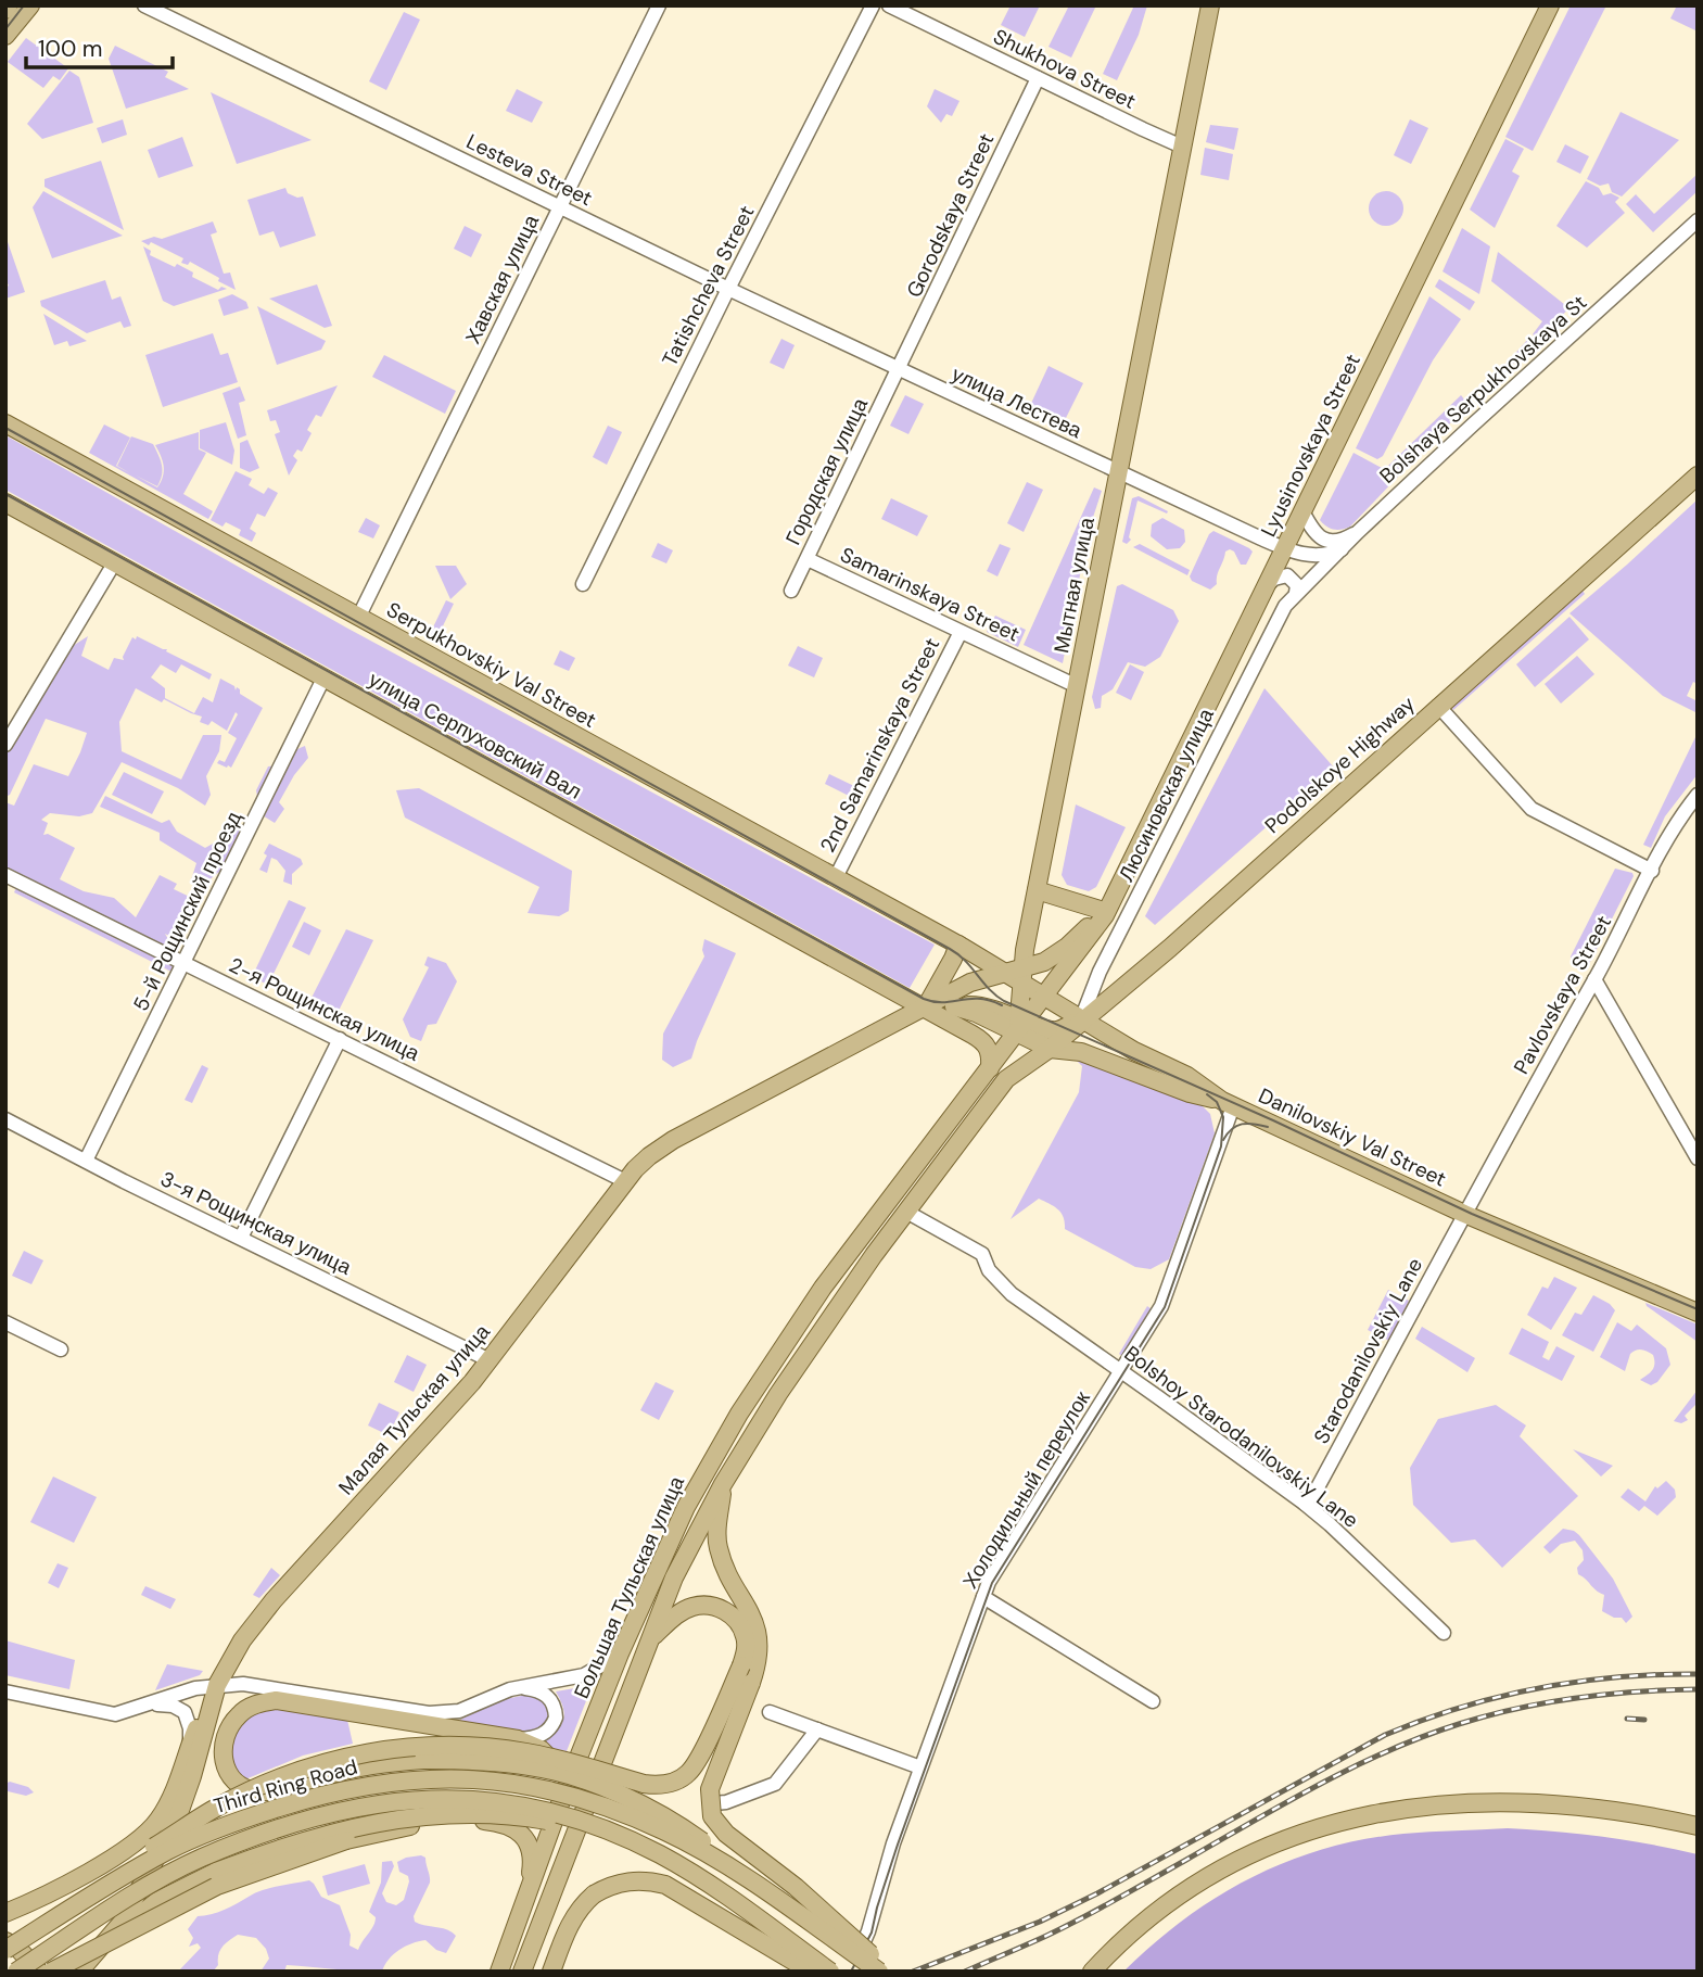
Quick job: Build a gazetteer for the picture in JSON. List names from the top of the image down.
{
  "streets": {
    "main road": [
      "Lyusinovskaya Street",
      "Мытная улица",
      "Serpukhovskiy Val Street",
      "улица Серпуховский Вал",
      "Podolskoye Highway",
      "Danilovskiy Val Street",
      "Малая Тульская улица",
      "Большая Тульская улица",
      "Third Ring Road"
    ],
    "street": [
      "Shukhova Street",
      "Lesteva Street",
      "Gorodskaya Street",
      "Хавская улица",
      "Tatishcheva Street",
      "Bolshaya Serpukhovskaya St",
      "улица Лестева",
      "Городская улица",
      "Samarinskaya Street",
      "2nd Samarinskaya Street",
      "Люсиновская улица",
      "5-й Рощинский проезд",
      "Pavlovskaya Street",
      "2-я Рощинская улица",
      "3-я Рощинская улица",
      "Starodanilovskiy Lane",
      "Bolshoy Starodanilovskiy Lane",
      "Холодильный переулок"
    ]
  },
  "crossings": [
    ["Shukhova Street", "Gorodskaya Street"],
    ["Shukhova Street", "Мытная улица"],
    ["Lesteva Street", "Gorodskaya Street"],
    ["Lesteva Street", "Хавская улица"],
    ["Lesteva Street", "Tatishcheva Street"],
    ["Lesteva Street", "улица Лестева"],
    ["Lesteva Street", "Городская улица"],
    ["Gorodskaya Street", "улица Лестева"],
    ["Gorodskaya Street", "Городская улица"],
    ["Хавская улица", "Serpukhovskiy Val Street"],
    ["Bolshaya Serpukhovskaya St", "Люсиновская улица"],
    ["улица Лестева", "Городская улица"],
    ["улица Лестева", "Мытная улица"],
    ["Lyusinovskaya Street", "Малая Тульская улица"],
    ["Lyusinovskaya Street", "Большая Тульская улица"],
    ["Городская улица", "Samarinskaya Street"],
    ["Мытная улица", "Samarinskaya Street"],
    ["Мытная улица", "Podolskoye Highway"],
    ["Мытная улица", "Малая Тульская улица"],
    ["Мытная улица", "Большая Тульская улица"],
    ["Samarinskaya Street", "2nd Samarinskaya Street"],
    ["Serpukhovskiy Val Street", "2nd Samarinskaya Street"],
    ["Serpukhovskiy Val Street", "Малая Тульская улица"],
    ["улица Серпуховский Вал", "5-й Рощинский проезд"],
    ["улица Серпуховский Вал", "Малая Тульская улица"],
    ["улица Серпуховский Вал", "Большая Тульская улица"],
    ["Podolskoye Highway", "Люсиновская улица"],
    ["Podolskoye Highway", "Большая Тульская улица"],
    ["5-й Рощинский проезд", "2-я Рощинская улица"],
    ["5-й Рощинский проезд", "3-я Рощинская улица"],
    ["Pavlovskaya Street", "Danilovskiy Val Street"],
    ["Pavlovskaya Street", "Starodanilovskiy Lane"],
    ["2-я Рощинская улица", "Малая Тульская улица"],
    ["Danilovskiy Val Street", "Starodanilovskiy Lane"],
    ["Danilovskiy Val Street", "Холодильный переулок"],
    ["3-я Рощинская улица", "Малая Тульская улица"],
    ["Starodanilovskiy Lane", "Bolshoy Starodanilovskiy Lane"],
    ["Малая Тульская улица", "Большая Тульская улица"],
    ["Bolshoy Starodanilovskiy Lane", "Холодильный переулок"],
    ["Bolshoy Starodanilovskiy Lane", "Большая Тульская улица"]
  ],
  "scale_bar": "100 m"
}
